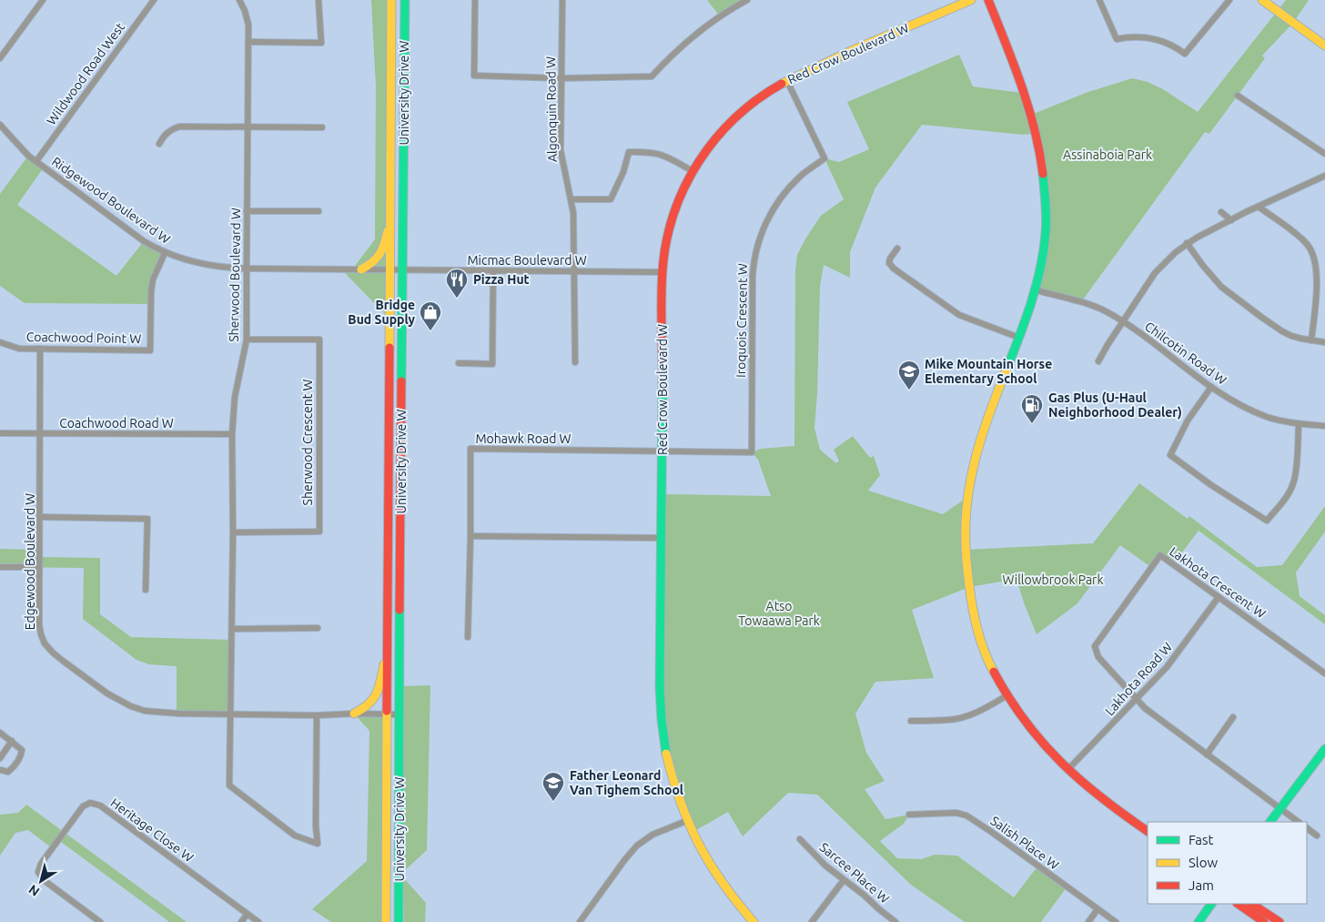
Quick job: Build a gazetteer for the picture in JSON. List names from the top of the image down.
{
  "streets": {
    "street": [
      "Red Crow Boulevard W",
      "Wildwood Road West",
      "University Drive W",
      "Algonquin Road W",
      "Ridgewood Boulevard W",
      "Micmac Boulevard W",
      "Sherwood Boulevard W",
      "Iroquois Crescent W",
      "Coachwood Point W",
      "Chilcotin Road W",
      "Coachwood Road W",
      "Mohawk Road W",
      "Sherwood Crescent W",
      "Edgewood Boulevard W",
      "Lakhota Crescent W",
      "Lakhota Road W",
      "Heritage Close W",
      "Salish Place W",
      "Sarcee Place W"
    ]
  },
  "crossings": [
    ["Red Crow Boulevard W", "Micmac Boulevard W"],
    ["Red Crow Boulevard W", "Iroquois Crescent W"],
    ["Red Crow Boulevard W", "Mohawk Road W"],
    ["Wildwood Road West", "Ridgewood Boulevard W"],
    ["University Drive W", "Ridgewood Boulevard W"],
    ["University Drive W", "Micmac Boulevard W"],
    ["University Drive W", "Edgewood Boulevard W"],
    ["Algonquin Road W", "Micmac Boulevard W"],
    ["Ridgewood Boulevard W", "Micmac Boulevard W"],
    ["Ridgewood Boulevard W", "Sherwood Boulevard W"],
    ["Ridgewood Boulevard W", "Coachwood Point W"],
    ["Sherwood Boulevard W", "Coachwood Road W"],
    ["Sherwood Boulevard W", "Sherwood Crescent W"],
    ["Sherwood Boulevard W", "Edgewood Boulevard W"],
    ["Iroquois Crescent W", "Mohawk Road W"],
    ["Coachwood Point W", "Edgewood Boulevard W"],
    ["Coachwood Road W", "Edgewood Boulevard W"],
    ["Lakhota Crescent W", "Lakhota Road W"]
  ],
  "parks": ["Assinaboia Park", "Willowbrook Park", "Atso Towaawa Park"],
  "places": {
    "restaurant": ["Pizza Hut"],
    "shop": ["Bridge Bud Supply"],
    "school or university": ["Mike Mountain Horse Elementary School", "Father Leonard Van Tighem School"],
    "fuel station": ["Gas Plus (U-Haul Neighborhood Dealer)"]
  },
  "legend": ["Fast", "Slow", "Jam"],
  "north": "bottom left"
}
